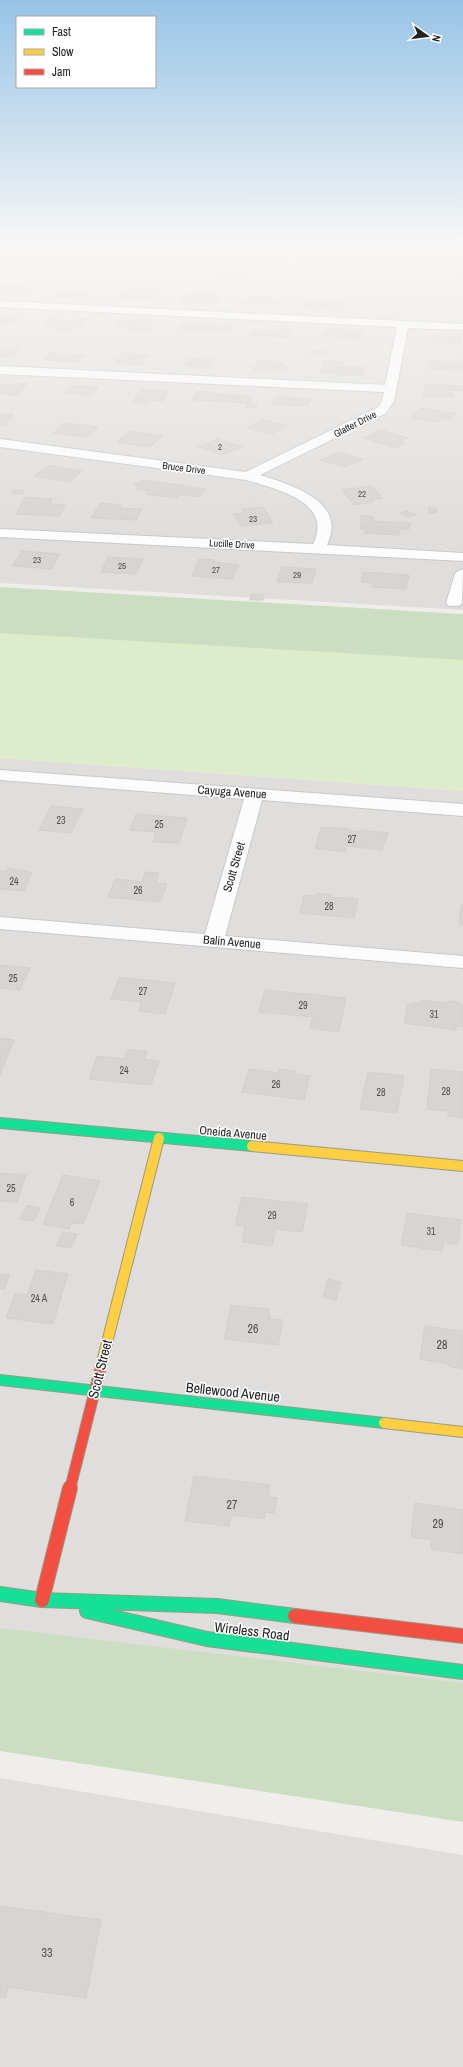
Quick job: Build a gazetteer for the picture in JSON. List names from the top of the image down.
{
  "streets": {
    "street": [
      "Glatter Drive",
      "Bruce Drive",
      "Lucille Drive",
      "Cayuga Avenue",
      "Scott Street",
      "Balin Avenue",
      "Oneida Avenue",
      "Bellewood Avenue",
      "Wireless Road"
    ]
  },
  "crossings": [
    ["Glatter Drive", "Bruce Drive"],
    ["Bruce Drive", "Lucille Drive"],
    ["Cayuga Avenue", "Scott Street"],
    ["Scott Street", "Balin Avenue"],
    ["Scott Street", "Oneida Avenue"],
    ["Scott Street", "Bellewood Avenue"],
    ["Scott Street", "Wireless Road"]
  ],
  "house_numbers": [
    "2",
    "22",
    "23",
    "23",
    "25",
    "27",
    "29",
    "23",
    "25",
    "27",
    "24",
    "26",
    "28",
    "25",
    "27",
    "29",
    "31",
    "24",
    "26",
    "28",
    "28",
    "25",
    "6",
    "29",
    "31",
    "24 A",
    "26",
    "28",
    "27",
    "29",
    "33"
  ],
  "legend": ["Fast", "Slow", "Jam"],
  "north": "right"
}
